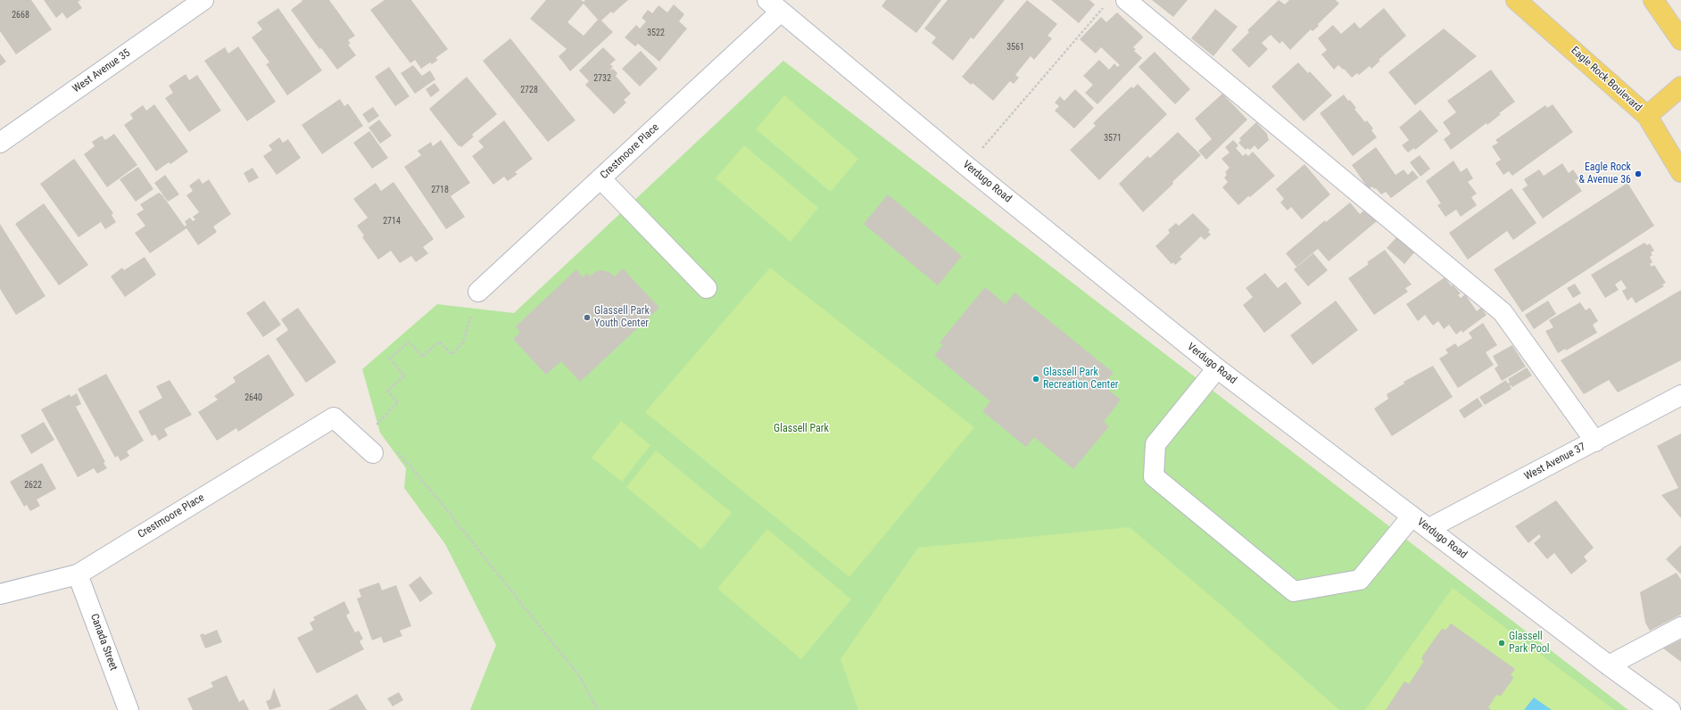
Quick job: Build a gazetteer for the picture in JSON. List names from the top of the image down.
{
  "streets": {
    "main road": ["Eagle Rock Boulevard"],
    "street": [
      "West Avenue 35",
      "Crestmoore Place",
      "Verdugo Road",
      "West Avenue 37",
      "Canada Street"
    ]
  },
  "crossings": [
    ["Crestmoore Place", "Verdugo Road"],
    ["Crestmoore Place", "Canada Street"],
    ["Verdugo Road", "West Avenue 37"]
  ],
  "parks": ["Glassell Park"],
  "places": [
    "Eagle Rock & Avenue 36",
    "Glassell Park Youth Center",
    "Glassell Park Recreation Center",
    "Glassell Park Pool"
  ],
  "house_numbers": [
    "2668",
    "3522",
    "3561",
    "2732",
    "2728",
    "3571",
    "2718",
    "2714",
    "2640",
    "2622"
  ]
}
